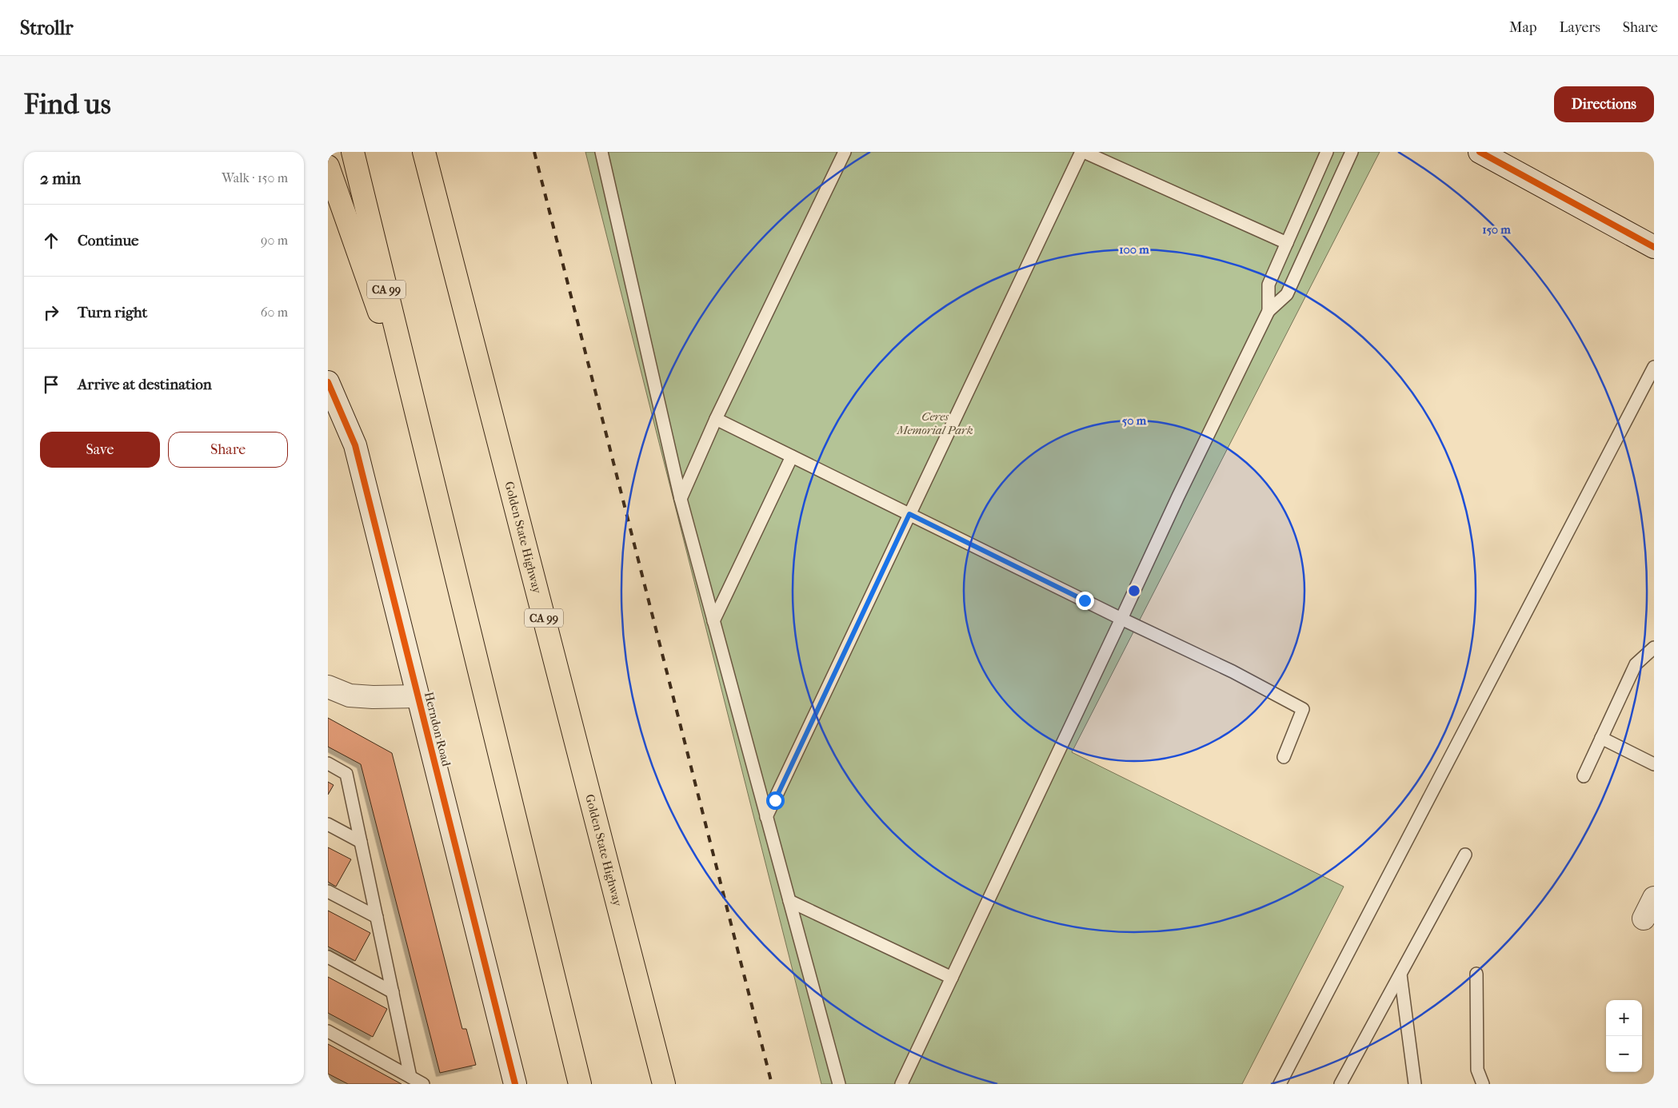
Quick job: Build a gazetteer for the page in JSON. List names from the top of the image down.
{
  "streets": {
    "highway": ["CA 99", "Golden State Highway"],
    "street": ["Herndon Road"]
  },
  "parks": ["Ceres Memorial Park"],
  "page": {
    "header": "Strollr",
    "nav": ["Map", "Layers", "Share"],
    "buttons": [
      "Directions",
      ["Save", "Share"]
    ],
    "title": "Find us",
    "heading": ["2 min", "Walk · 150 m"],
    "list": [
      ["Continue", "90 m"],
      ["Turn right", "60 m"],
      "Arrive at destination"
    ],
    "map_buttons": ["+", "−"]
  },
  "rings": ["150 m", "100 m", "50 m"]
}
